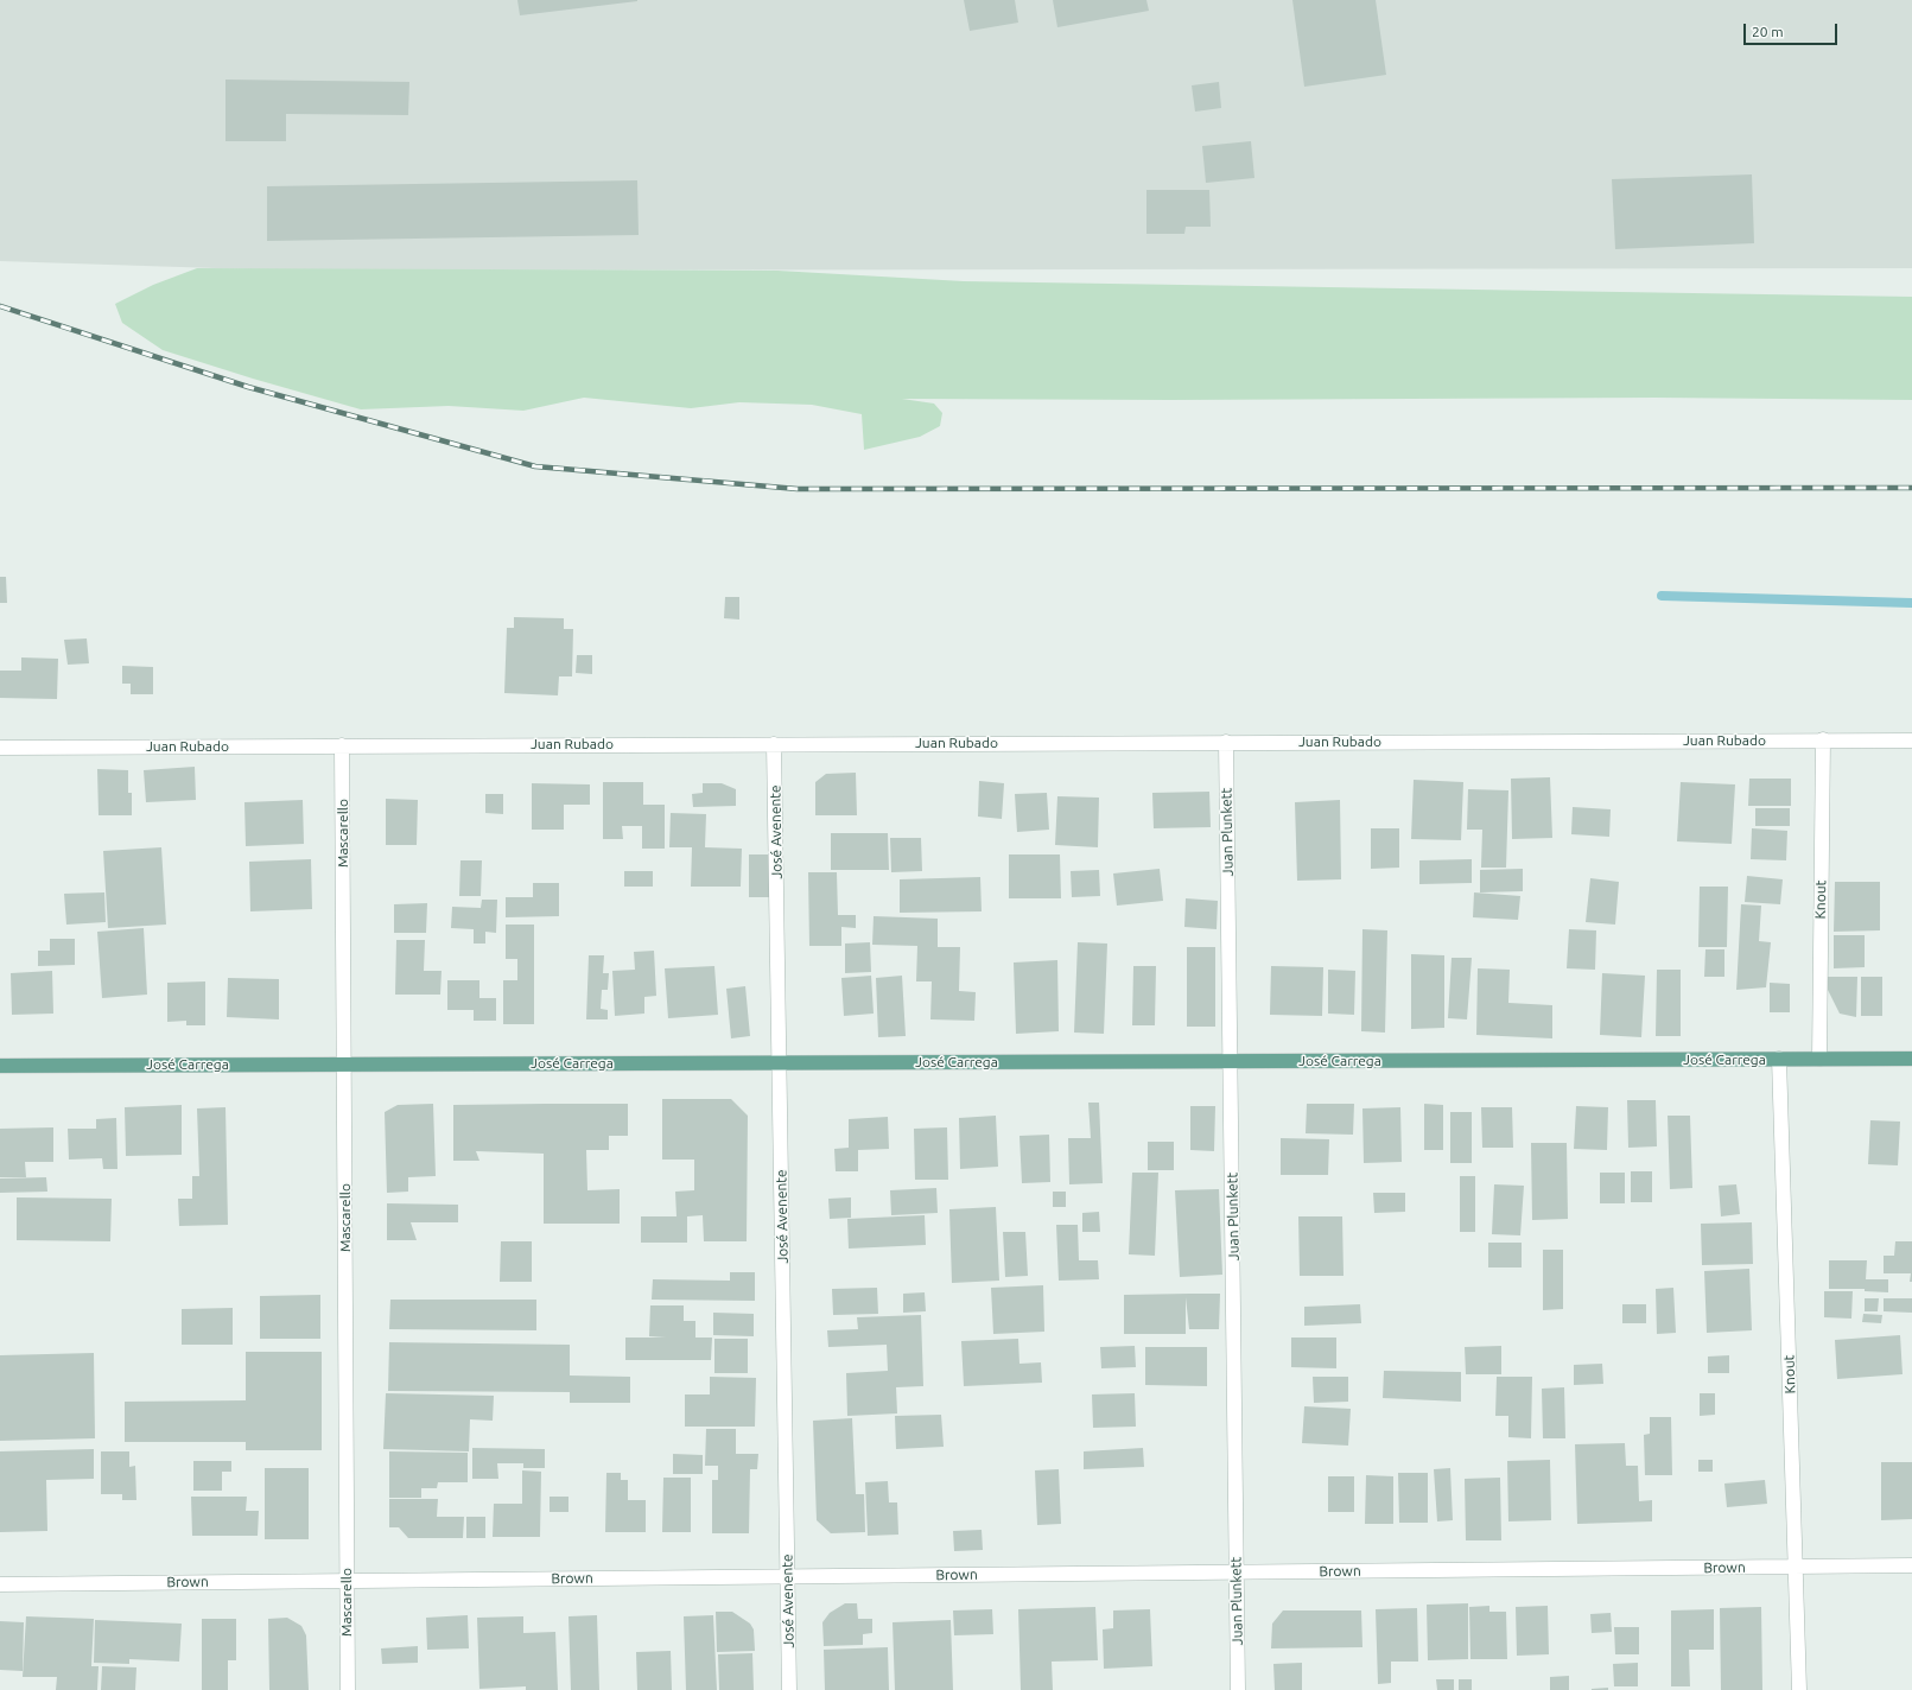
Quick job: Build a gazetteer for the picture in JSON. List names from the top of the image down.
{
  "streets": {
    "main road": ["José Carrega"],
    "street": [
      "Juan Rubado",
      "José Avenente",
      "Juan Plunkett",
      "Mascarello",
      "Knout",
      "Brown"
    ]
  },
  "crossings": [
    ["Juan Rubado", "José Avenente"],
    ["Juan Rubado", "Juan Plunkett"],
    ["Juan Rubado", "Mascarello"],
    ["Juan Rubado", "Knout"],
    ["José Avenente", "José Carrega"],
    ["José Avenente", "Brown"],
    ["Juan Plunkett", "José Carrega"],
    ["Juan Plunkett", "Brown"],
    ["Mascarello", "José Carrega"],
    ["Mascarello", "Brown"],
    ["Knout", "José Carrega"],
    ["Knout", "Brown"]
  ],
  "scale_bar": "20 m"
}
